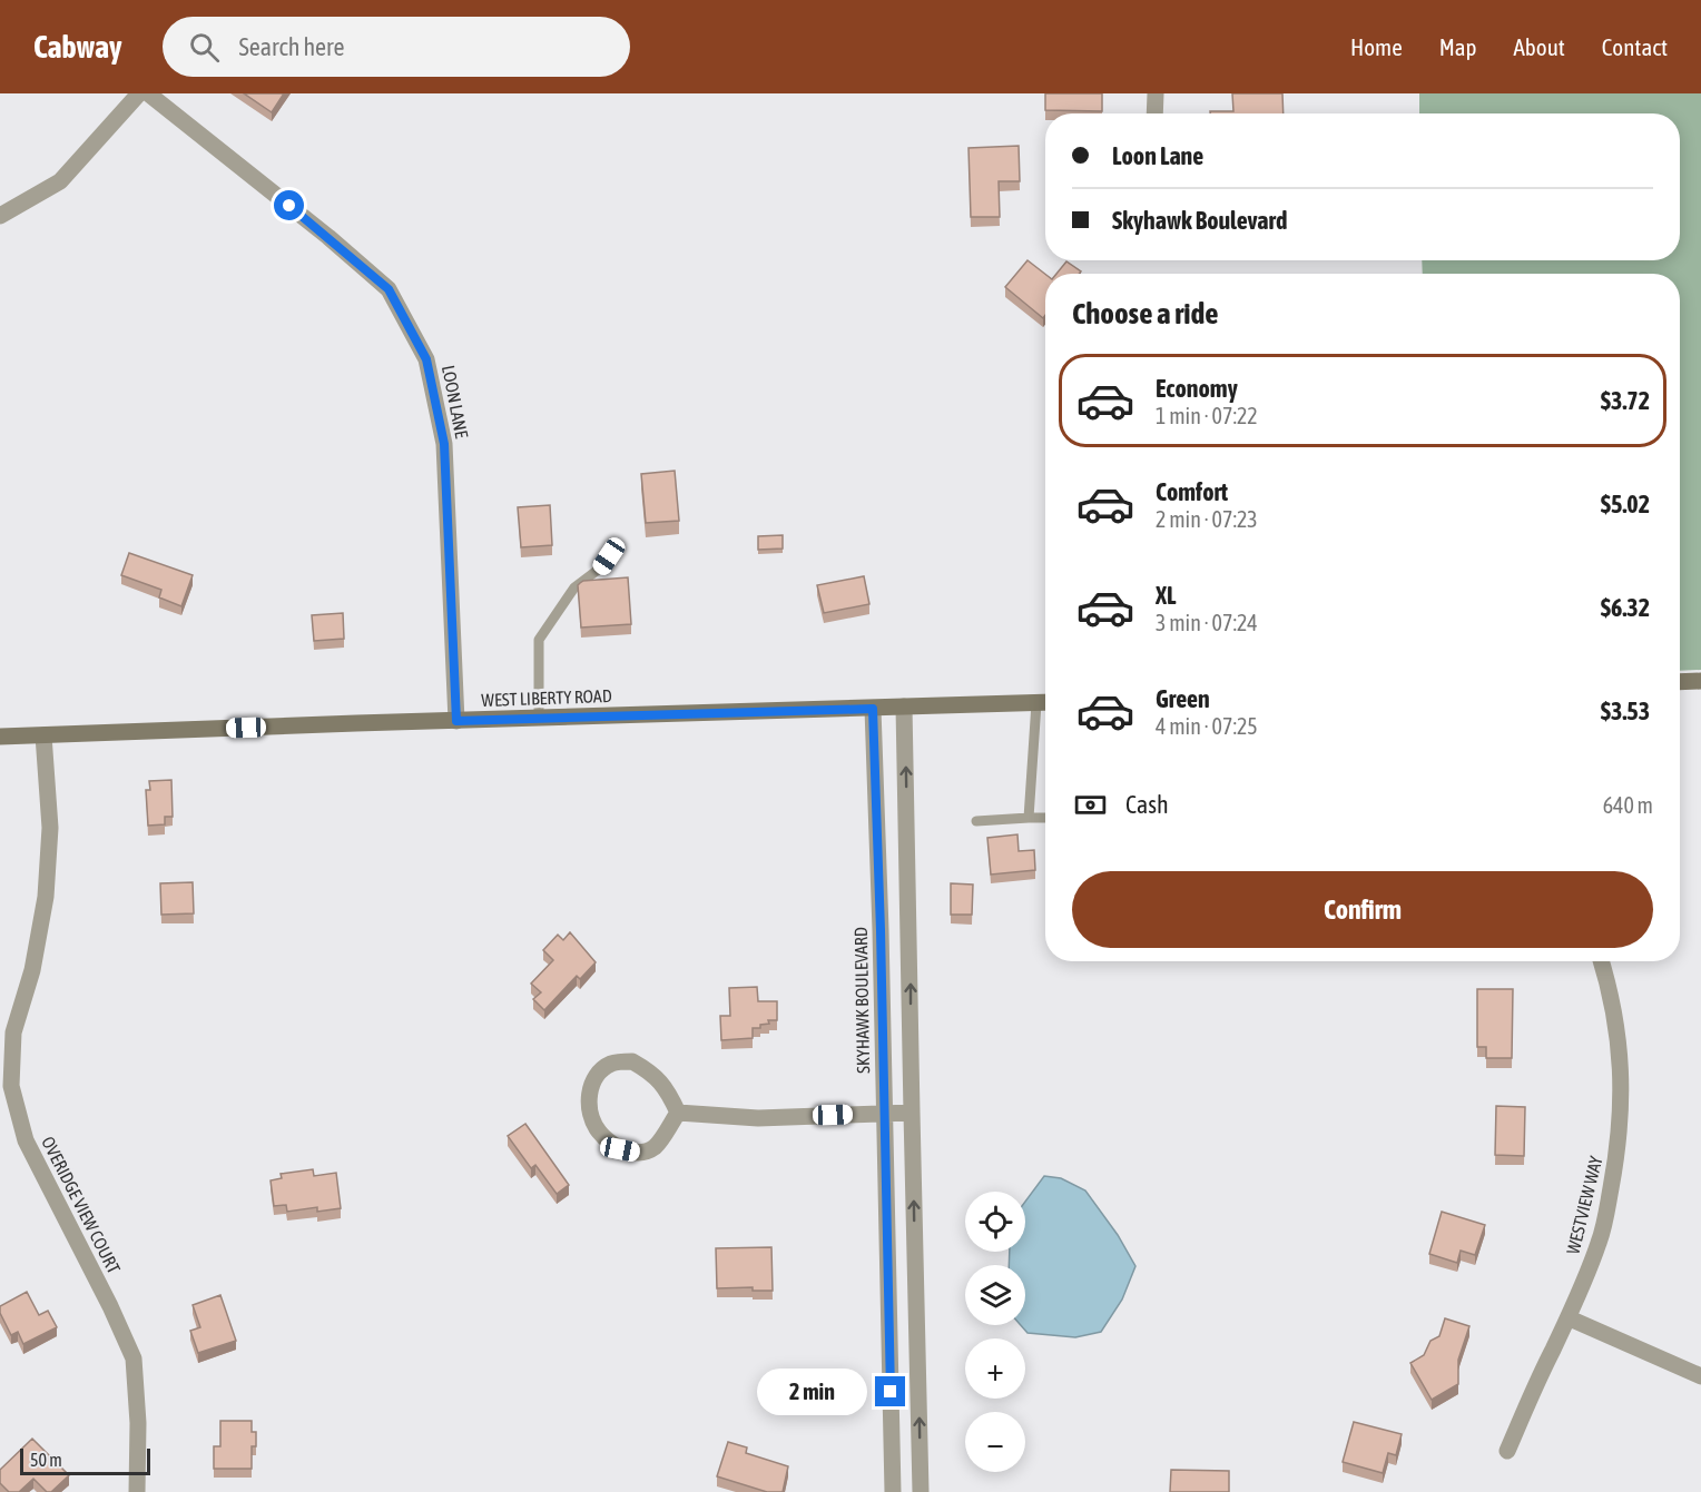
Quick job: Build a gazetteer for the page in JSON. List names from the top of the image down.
{
  "streets": {
    "main road": ["WEST LIBERTY ROAD"],
    "street": [
      "LOON LANE",
      "SKYHAWK BOULEVARD",
      "OVERIDGE VIEW COURT",
      "WESTVIEW WAY"
    ]
  },
  "crossings": [
    ["LOON LANE", "WEST LIBERTY ROAD"],
    ["WEST LIBERTY ROAD", "SKYHAWK BOULEVARD"],
    ["WEST LIBERTY ROAD", "OVERIDGE VIEW COURT"]
  ],
  "scale_bar": "50 m",
  "page": {
    "header": "Cabway",
    "search": "Search here",
    "nav": [
      "Home",
      "Map",
      "About",
      "Contact"
    ],
    "banner": ["Loon Lane", "Skyhawk Boulevard"],
    "heading": "Choose a ride",
    "list": [
      {
        "name": "Economy",
        "note": "1 min · 07:22",
        "value": "$3.72"
      },
      {
        "name": "Comfort",
        "note": "2 min · 07:23",
        "value": "$5.02"
      },
      {
        "name": "XL",
        "note": "3 min · 07:24",
        "value": "$6.32"
      },
      {
        "name": "Green",
        "note": "4 min · 07:25",
        "value": "$3.53"
      }
    ],
    "pay": ["Cash", "640 m"],
    "buttons": "Confirm",
    "map_buttons": ["+", "−"],
    "bubble": "2 min",
    "scale": "50 m"
  }
}
